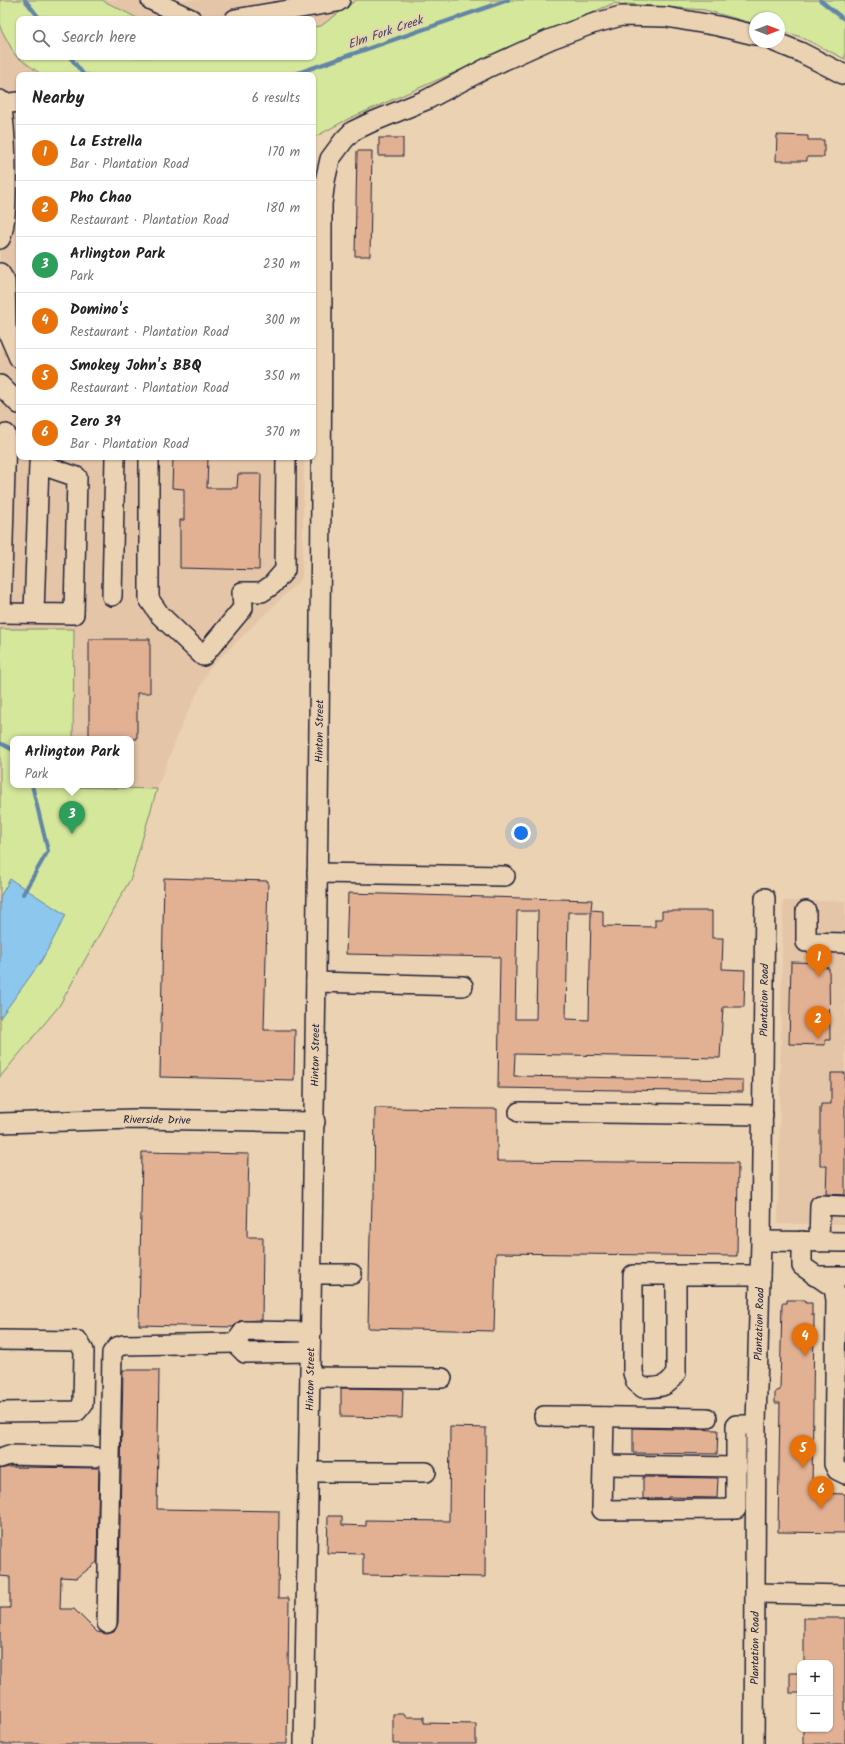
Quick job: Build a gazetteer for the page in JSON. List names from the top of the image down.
{
  "streets": {
    "street": ["Hinton Street", "Plantation Road", "Riverside Drive"]
  },
  "crossings": [
    ["Hinton Street", "Riverside Drive"]
  ],
  "water": ["Elm Fork Creek"],
  "north": "right",
  "page": {
    "search": "Search here",
    "heading": ["Nearby", "6 results"],
    "list": [
      {
        "mark": "1",
        "name": "La Estrella",
        "note": "Bar · Plantation Road",
        "value": "170 m"
      },
      {
        "mark": "2",
        "name": "Pho Chao",
        "note": "Restaurant · Plantation Road",
        "value": "180 m"
      },
      {
        "mark": "3",
        "name": "Arlington Park",
        "note": "Park",
        "value": "230 m"
      },
      {
        "mark": "4",
        "name": "Domino's",
        "note": "Restaurant · Plantation Road",
        "value": "300 m"
      },
      {
        "mark": "5",
        "name": "Smokey John's BBQ",
        "note": "Restaurant · Plantation Road",
        "value": "350 m"
      },
      {
        "mark": "6",
        "name": "Zero 39",
        "note": "Bar · Plantation Road",
        "value": "370 m"
      }
    ],
    "popup": ["Arlington Park", "Park"],
    "pins": [
      "3",
      "1",
      "2",
      "4",
      "5",
      "6"
    ],
    "map_buttons": ["+", "−"]
  }
}
